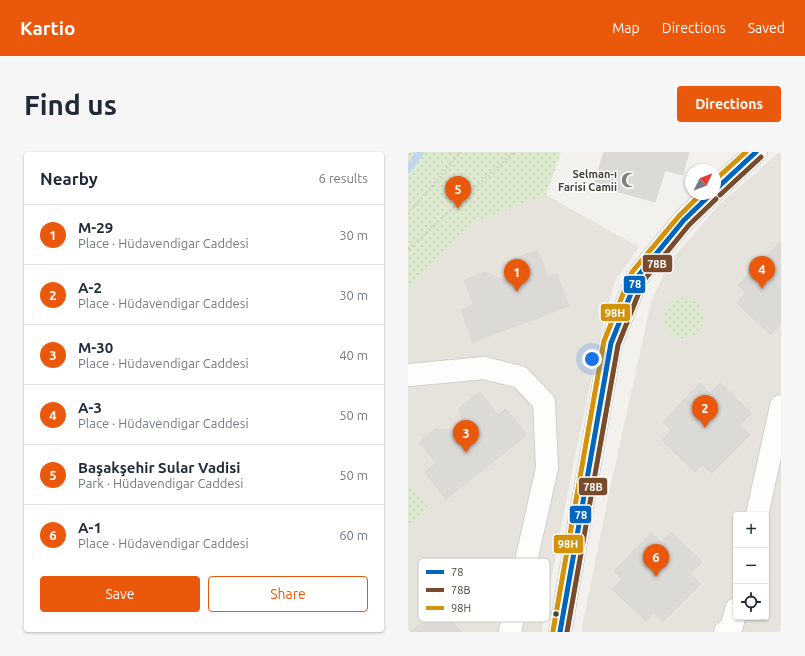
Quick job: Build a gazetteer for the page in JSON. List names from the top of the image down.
{
  "places": {
    "mosque": ["Selman-ı Farisi Camii"]
  },
  "lines": ["transit line 78", "transit line 98H", "transit line 78B"],
  "legend": ["78", "78B", "98H"],
  "north": "top right",
  "page": {
    "header": "Kartio",
    "nav": ["Map", "Directions", "Saved"],
    "buttons": [
      "Directions",
      ["Save", "Share"]
    ],
    "title": "Find us",
    "heading": ["Nearby", "6 results"],
    "pins": [
      "5",
      "4",
      "1",
      "2",
      "3",
      "6"
    ],
    "list": [
      {
        "mark": "1",
        "name": "M-29",
        "note": "Place · Hüdavendigar Caddesi",
        "value": "30 m"
      },
      {
        "mark": "2",
        "name": "A-2",
        "note": "Place · Hüdavendigar Caddesi",
        "value": "30 m"
      },
      {
        "mark": "3",
        "name": "M-30",
        "note": "Place · Hüdavendigar Caddesi",
        "value": "40 m"
      },
      {
        "mark": "4",
        "name": "A-3",
        "note": "Place · Hüdavendigar Caddesi",
        "value": "50 m"
      },
      {
        "mark": "5",
        "name": "Başakşehir Sular Vadisi",
        "note": "Park · Hüdavendigar Caddesi",
        "value": "50 m"
      },
      {
        "mark": "6",
        "name": "A-1",
        "note": "Place · Hüdavendigar Caddesi",
        "value": "60 m"
      }
    ],
    "map_buttons": ["+", "−"]
  }
}
